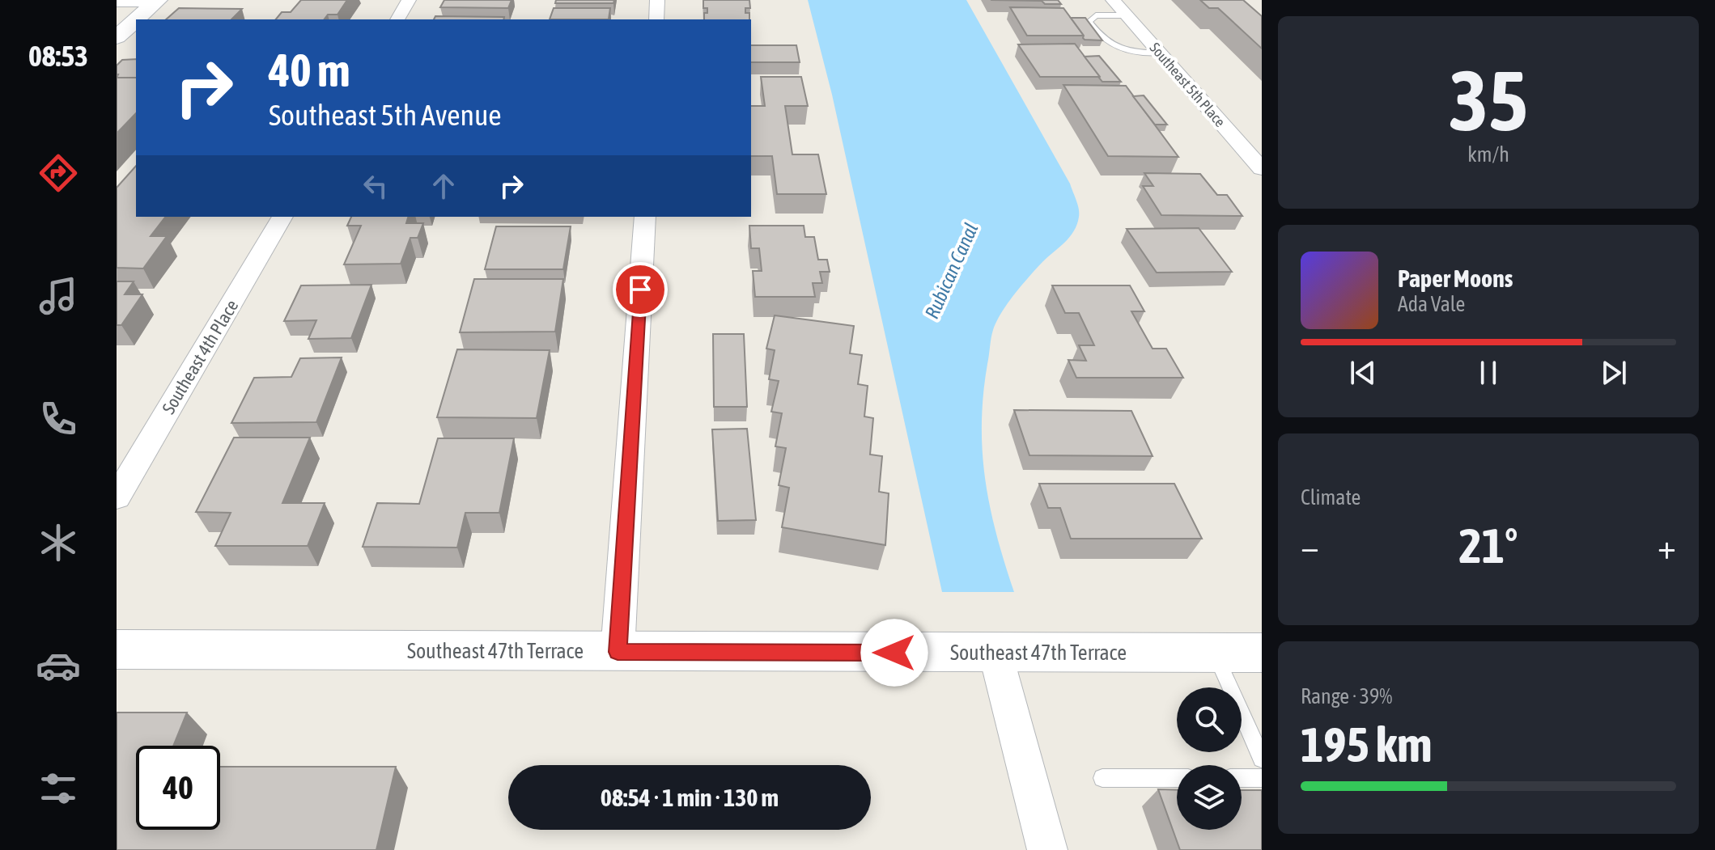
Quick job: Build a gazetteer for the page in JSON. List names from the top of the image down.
{
  "streets": {
    "street": ["Southeast 5th Place", "Southeast 4th Place", "Southeast 47th Terrace"]
  },
  "water": ["Rubican Canal"],
  "page": {
    "tabs": "08:53",
    "tile": [
      ["35", "km/h"],
      "Climate",
      ["Range · 39%", "195 km"]
    ],
    "turn": ["40 m", "Southeast 5th Avenue"],
    "song": ["Paper Moons", "Ada Vale"],
    "heat": ["−", "21°", "+"],
    "limit": "40",
    "trip": "08:54 · 1 min · 130 m"
  }
}
